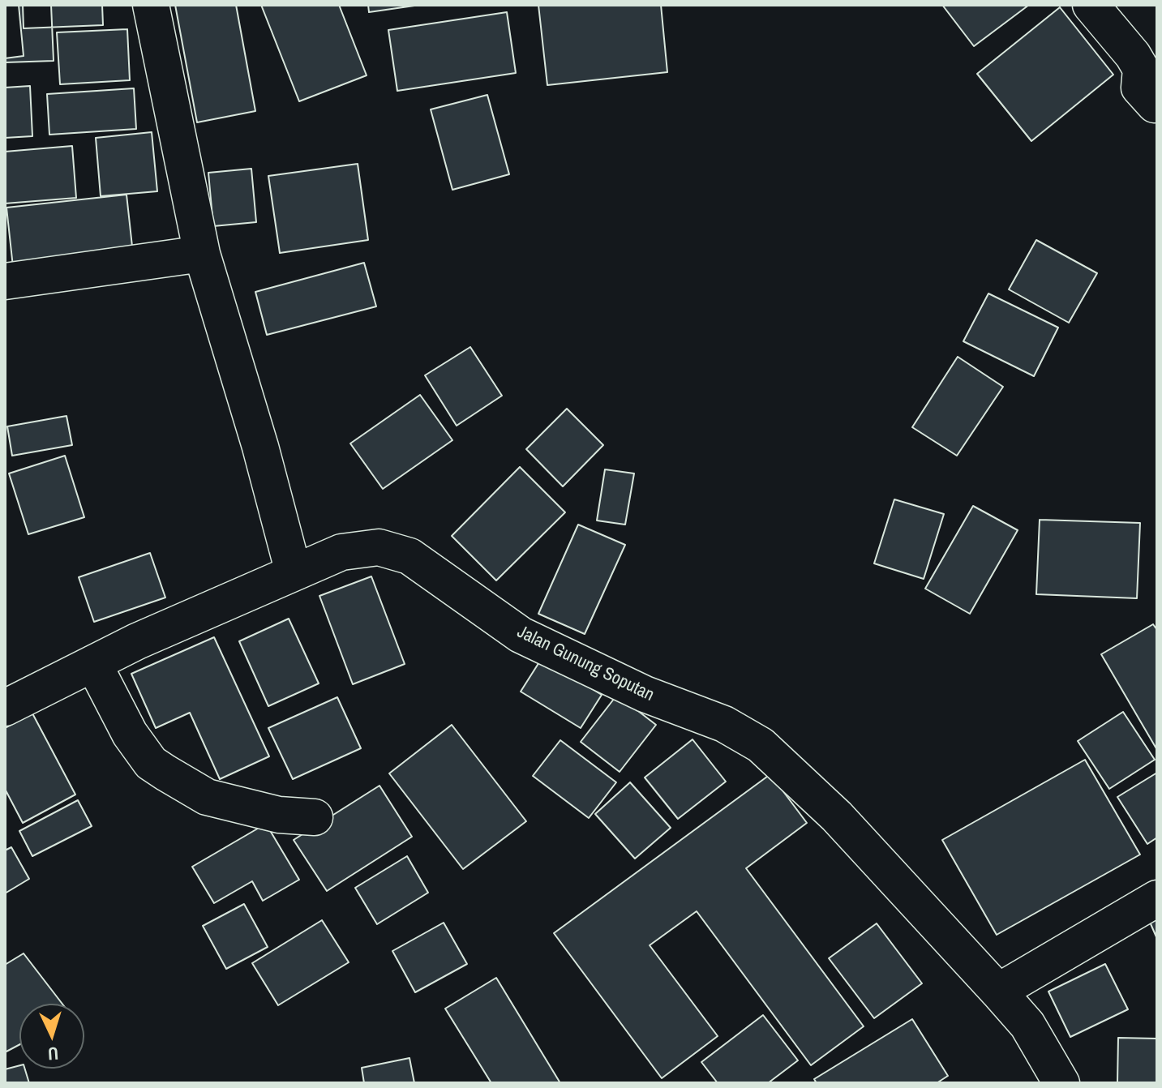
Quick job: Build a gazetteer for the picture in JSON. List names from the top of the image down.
{
  "streets": {
    "street": ["Jalan Gunung Soputan"]
  },
  "north": "bottom"
}
